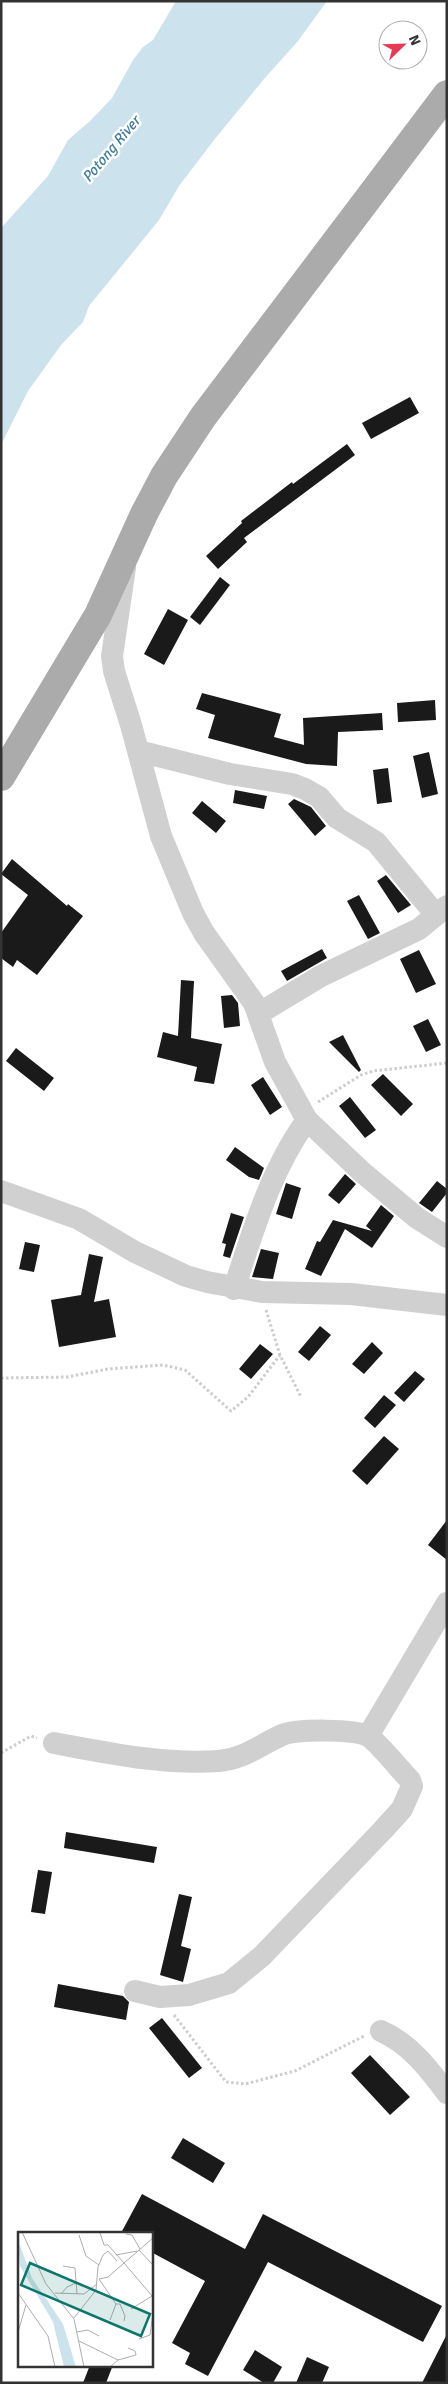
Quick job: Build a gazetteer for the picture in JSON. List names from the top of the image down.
{
  "water": ["Potong River"],
  "north": "top right"
}
